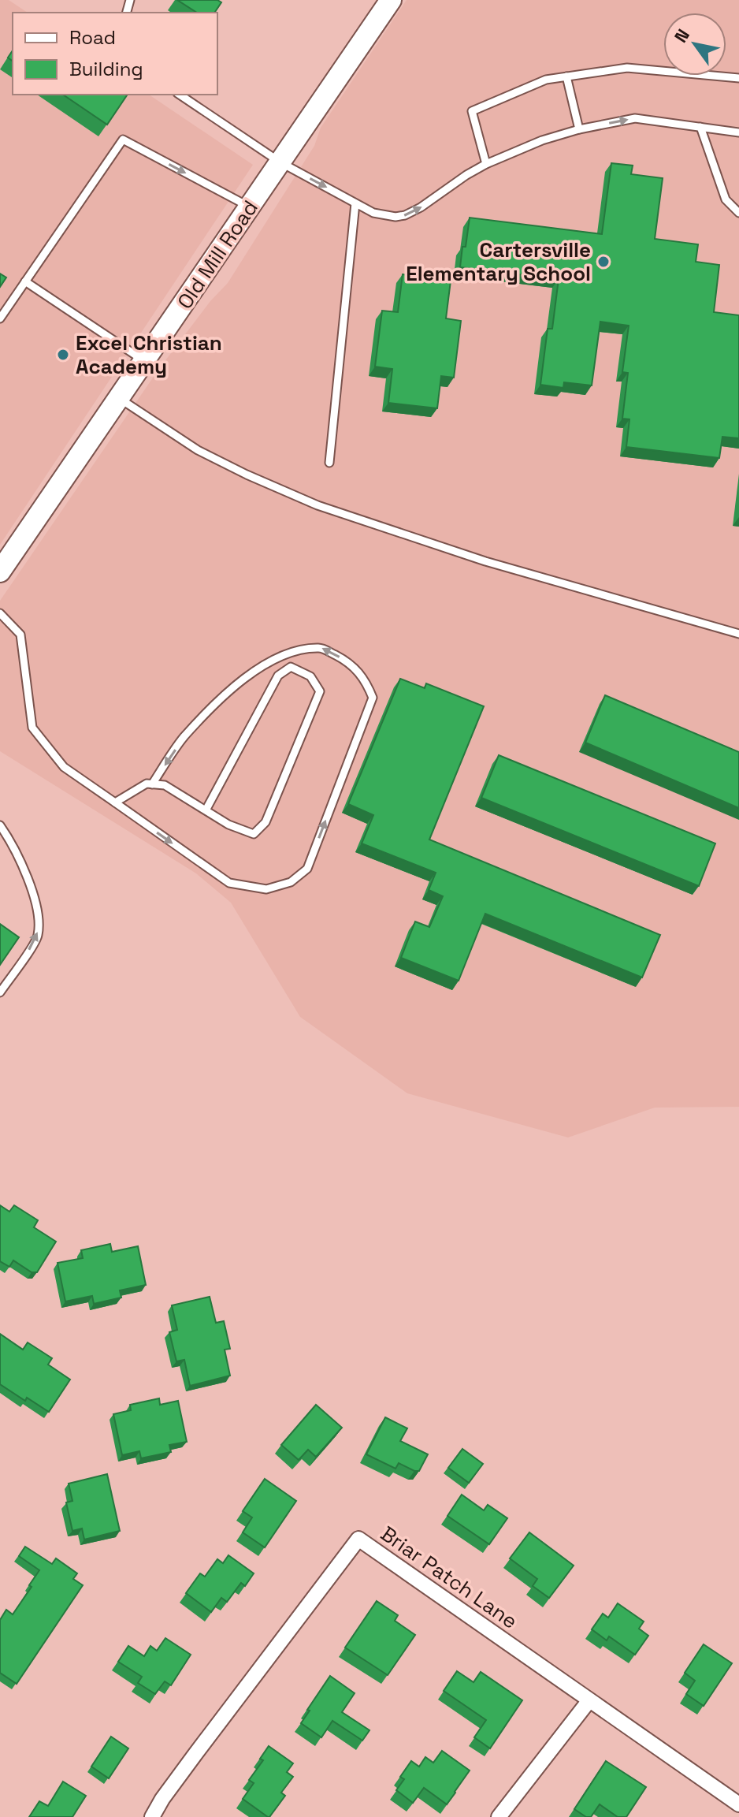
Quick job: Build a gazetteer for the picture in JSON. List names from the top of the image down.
{
  "streets": {
    "street": ["Old Mill Road", "Briar Patch Lane"]
  },
  "places": ["Cartersville Elementary School", "Excel Christian Academy"],
  "legend": ["Road", "Building"],
  "north": "top left"
}
